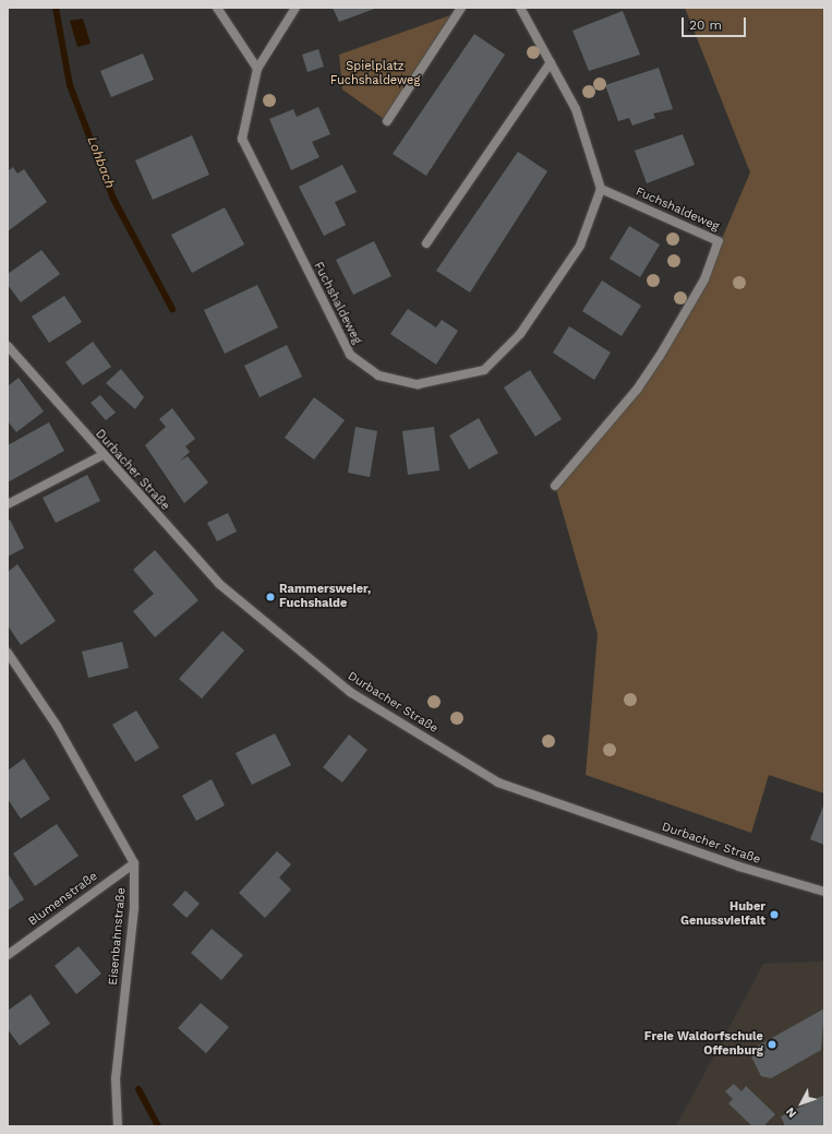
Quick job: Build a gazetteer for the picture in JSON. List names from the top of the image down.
{
  "streets": {
    "street": [
      "Fuchshaldeweg",
      "Durbacher Straße",
      "Blumenstraße",
      "Eisenbahnstraße"
    ]
  },
  "crossings": [
    ["Blumenstraße", "Eisenbahnstraße"]
  ],
  "water": ["Lohbach"],
  "parks": ["Spielplatz Fuchshaldeweg"],
  "places": ["Rammersweier, Fuchshalde", "Huber Genussvielfalt", "Freie Waldorfschule Offenburg"],
  "scale_bar": "20 m",
  "north": "bottom left"
}
